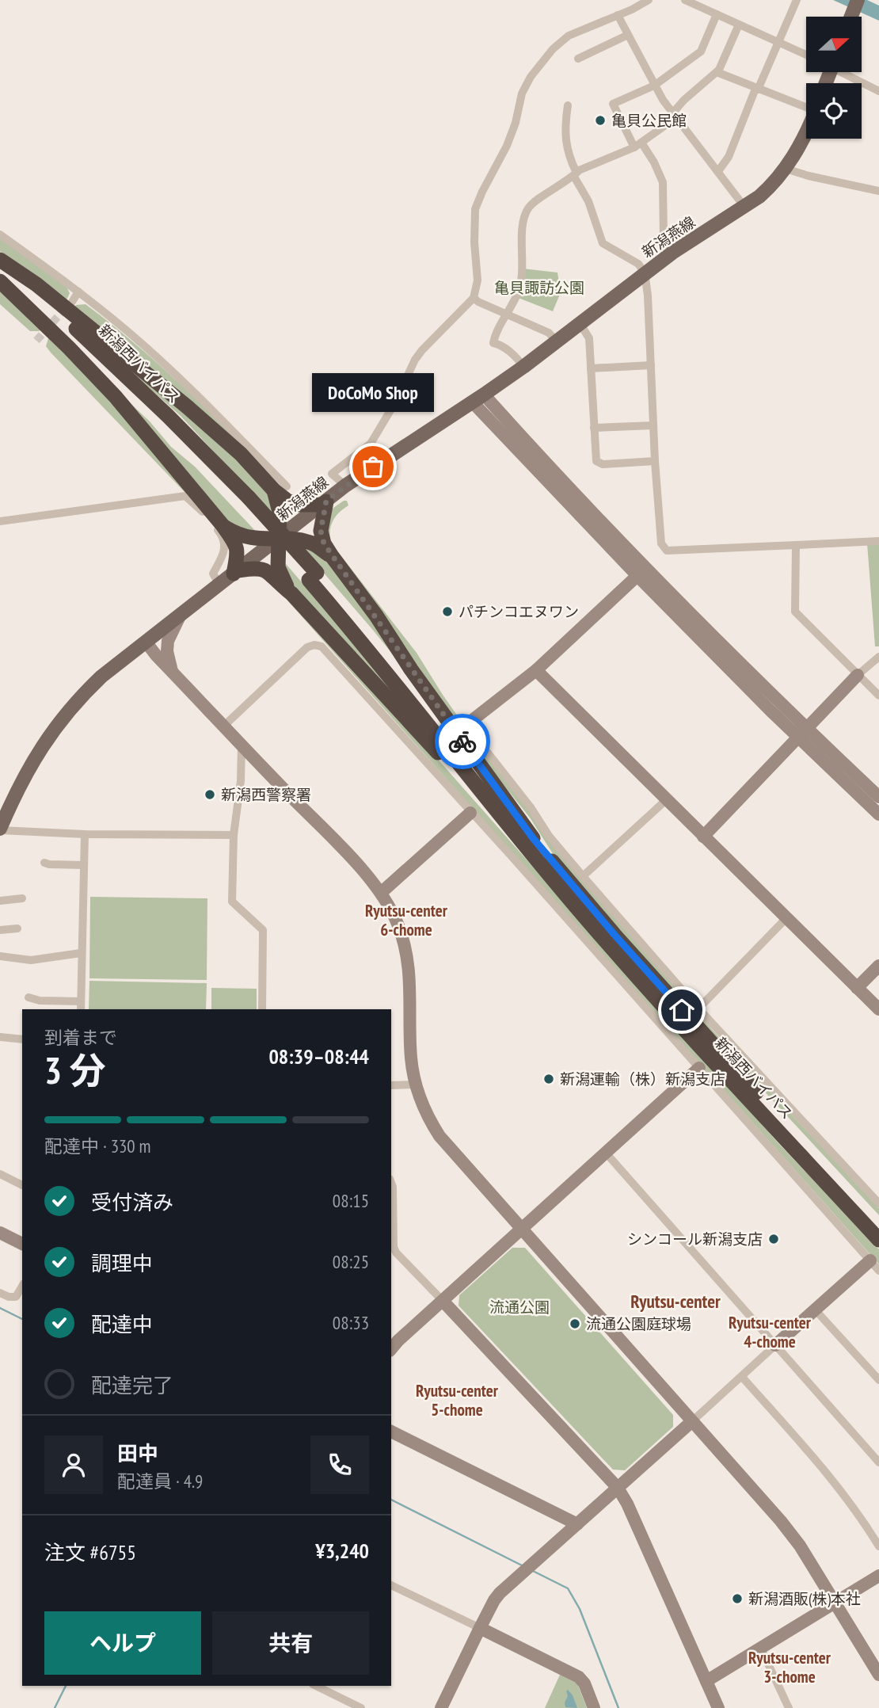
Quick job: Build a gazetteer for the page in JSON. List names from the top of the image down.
{
  "streets": {
    "highway": ["新潟西バイパス"],
    "main road": ["新潟燕線"]
  },
  "districts": [
    "Ryutsu-center 6-chome",
    "Ryutsu-center",
    "Ryutsu-center 4-chome",
    "Ryutsu-center 5-chome",
    "Ryutsu-center 3-chome"
  ],
  "parks": ["亀貝諏訪公園", "流通公園"],
  "places": [
    "亀貝公民館",
    "DoCoMo Shop",
    "パチンコエヌワン",
    "新潟西警察署",
    "新潟運輸（株）新潟支店",
    "シンコール新潟支店",
    "流通公園庭球場",
    "新潟酒販(株)本社"
  ],
  "north": "right",
  "page": {
    "bubble": "DoCoMo Shop",
    "heading": ["3 分", "到着まで", "08:39–08:44"],
    "panel": [
      "田中",
      "配達員 · 4.9",
      "注文 #6755",
      "¥3,240"
    ],
    "bar": "配達中 · 330 m",
    "list": [
      ["受付済み", "08:15"],
      ["調理中", "08:25"],
      ["配達中", "08:33"],
      "配達完了"
    ],
    "buttons": ["ヘルプ", "共有"]
  }
}
